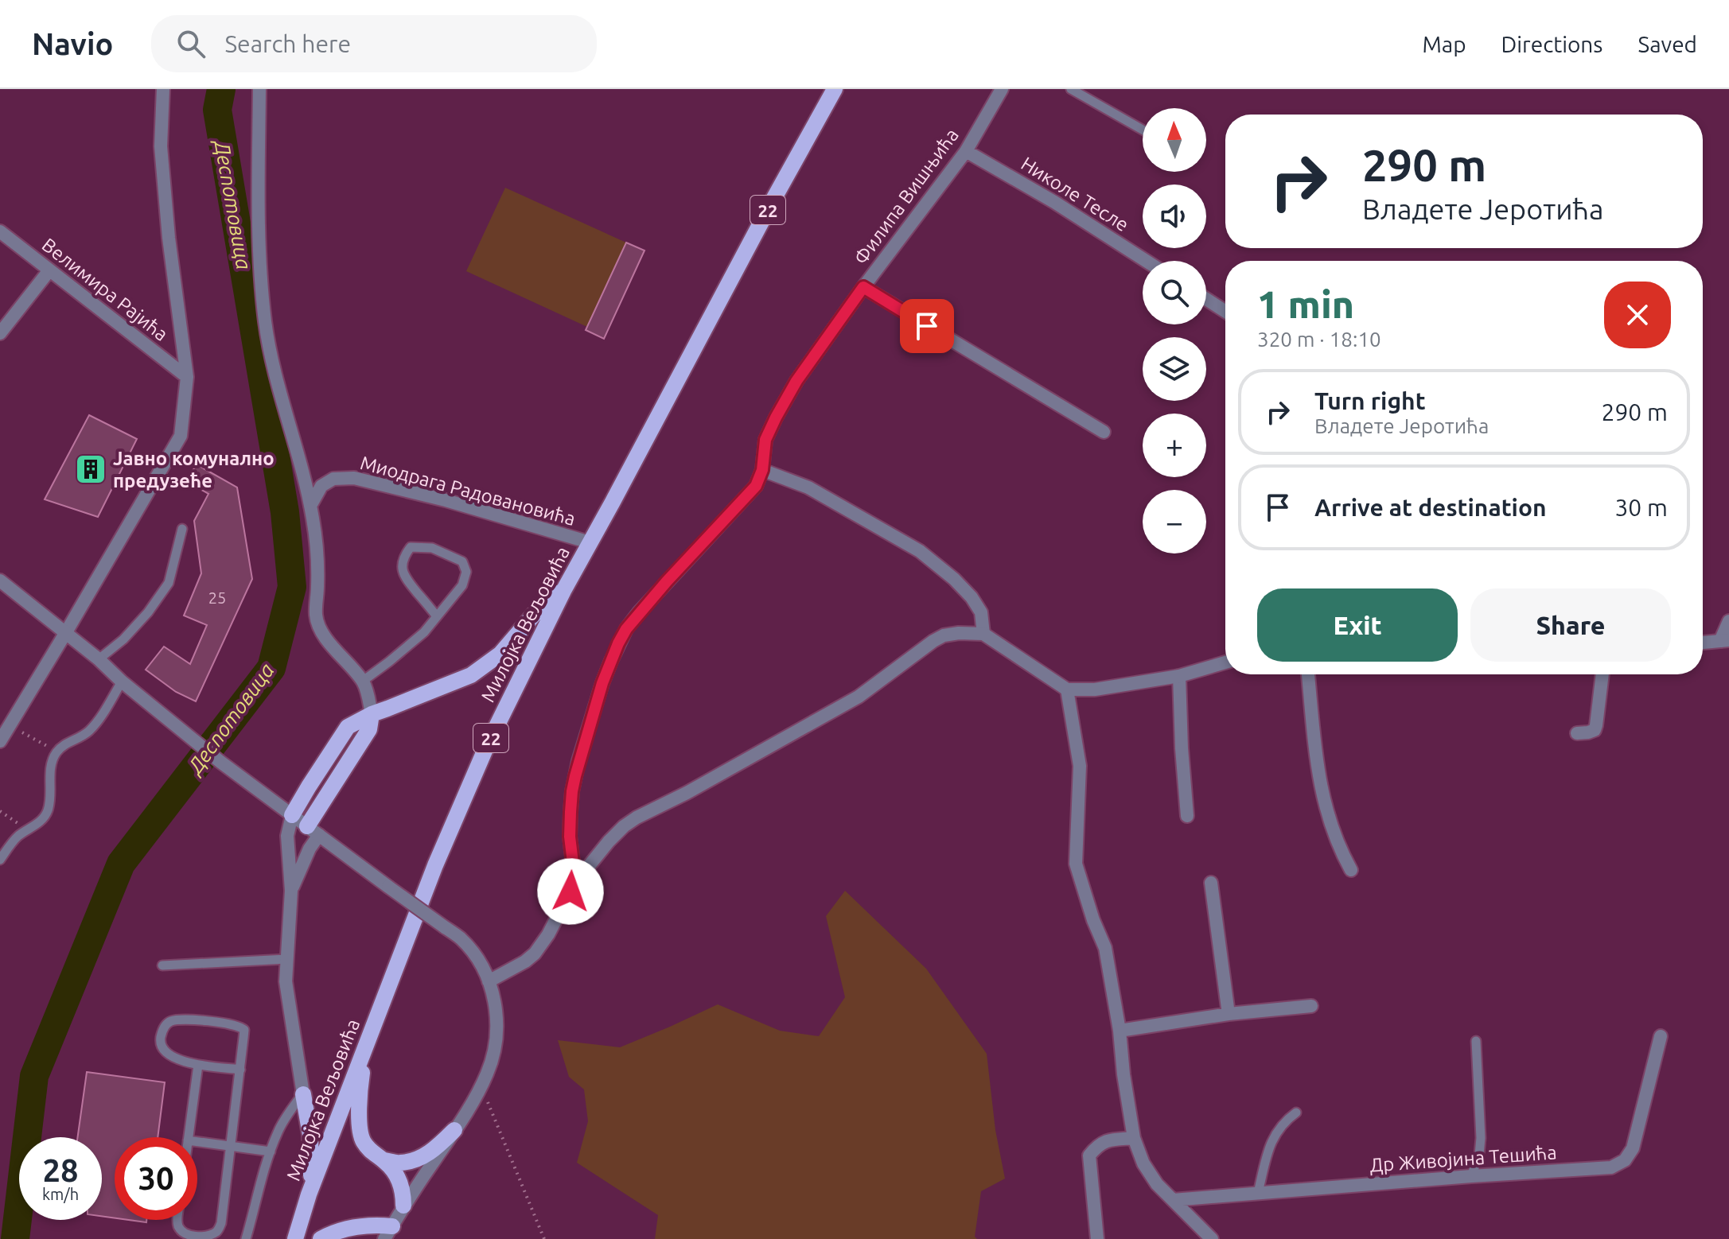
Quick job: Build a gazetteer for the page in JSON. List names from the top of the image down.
{
  "streets": {
    "main road": ["22", "Милојка Вељовића"],
    "street": [
      "Николе Тесле",
      "Филипа Вишњића",
      "Велимира Рајића",
      "Миодрага Радовановића",
      "Др Живојина Тешића"
    ]
  },
  "crossings": [
    ["Николе Тесле", "Филипа Вишњића"],
    ["Миодрага Радовановића", "Милојка Вељовића"]
  ],
  "water": ["Деспотовица"],
  "places": {
    "building": ["Јавно комунално предузеће"]
  },
  "house_numbers": ["25"],
  "north": "top",
  "page": {
    "header": "Navio",
    "search": "Search here",
    "nav": ["Map", "Directions", "Saved"],
    "map_buttons": ["+", "−"],
    "turn": ["290 m", "Владете Јеротића"],
    "heading": ["1 min", "320 m · 18:10"],
    "list": [
      {
        "name": "Turn right",
        "note": "Владете Јеротића",
        "value": "290 m"
      },
      {
        "name": "Arrive at destination",
        "value": "30 m"
      }
    ],
    "buttons": ["Exit", "Share"],
    "speed": "28 km/h",
    "limit": "30"
  }
}
